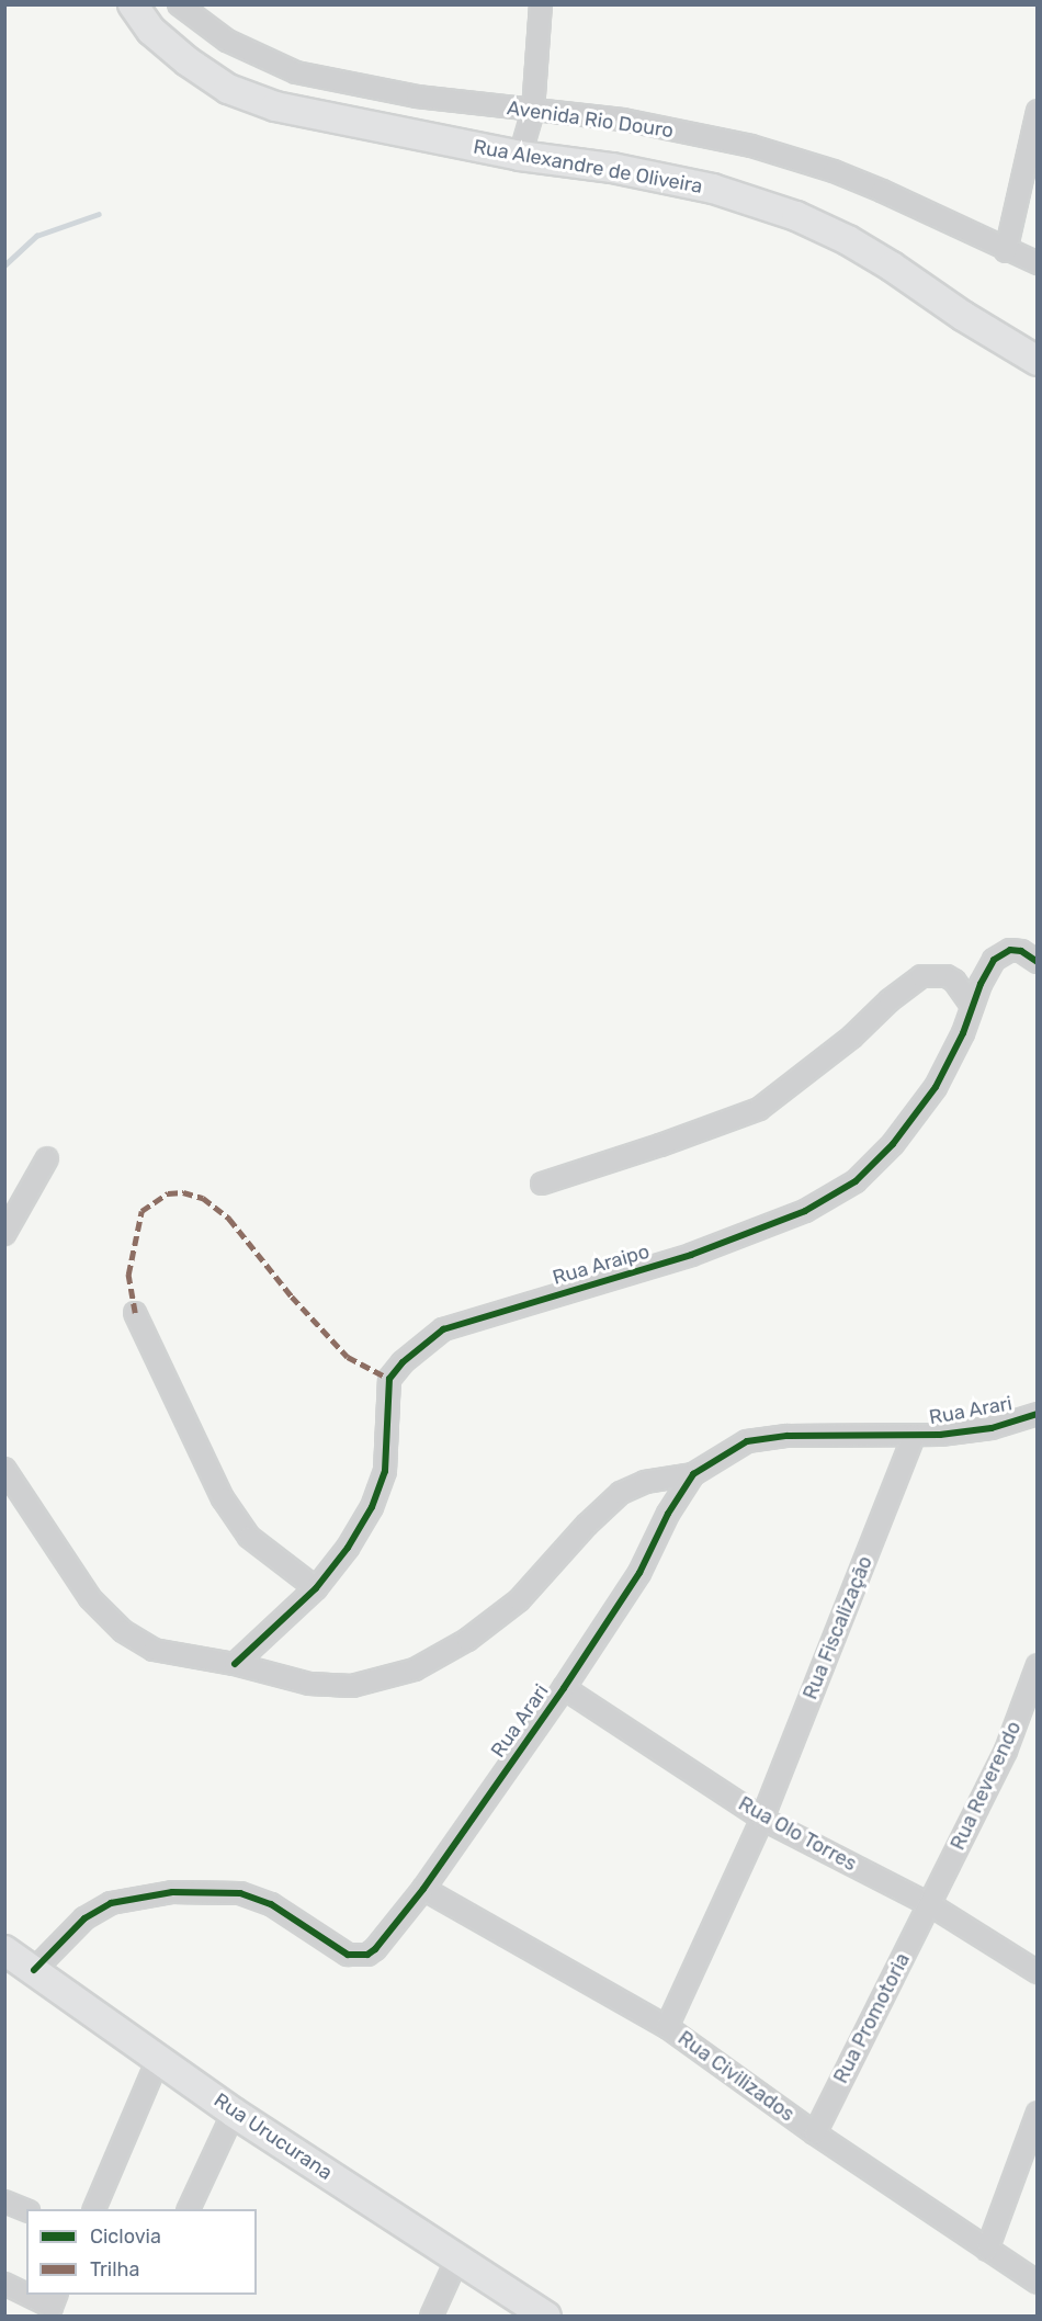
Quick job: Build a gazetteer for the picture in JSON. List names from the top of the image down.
{
  "streets": {
    "main road": ["Rua Alexandre de Oliveira", "Rua Urucurana"],
    "street": [
      "Avenida Rio Douro",
      "Rua Araipo",
      "Rua Arari",
      "Rua Fiscalização",
      "Rua Reverendo",
      "Rua Olo Torres",
      "Rua Promotoria",
      "Rua Civilizados"
    ]
  },
  "crossings": [
    ["Rua Arari", "Rua Fiscalização"],
    ["Rua Arari", "Rua Olo Torres"],
    ["Rua Arari", "Rua Civilizados"],
    ["Rua Arari", "Rua Urucurana"],
    ["Rua Fiscalização", "Rua Olo Torres"],
    ["Rua Reverendo", "Rua Olo Torres"],
    ["Rua Reverendo", "Rua Promotoria"],
    ["Rua Olo Torres", "Rua Promotoria"],
    ["Rua Promotoria", "Rua Civilizados"]
  ],
  "legend": ["Ciclovia", "Trilha"]
}
